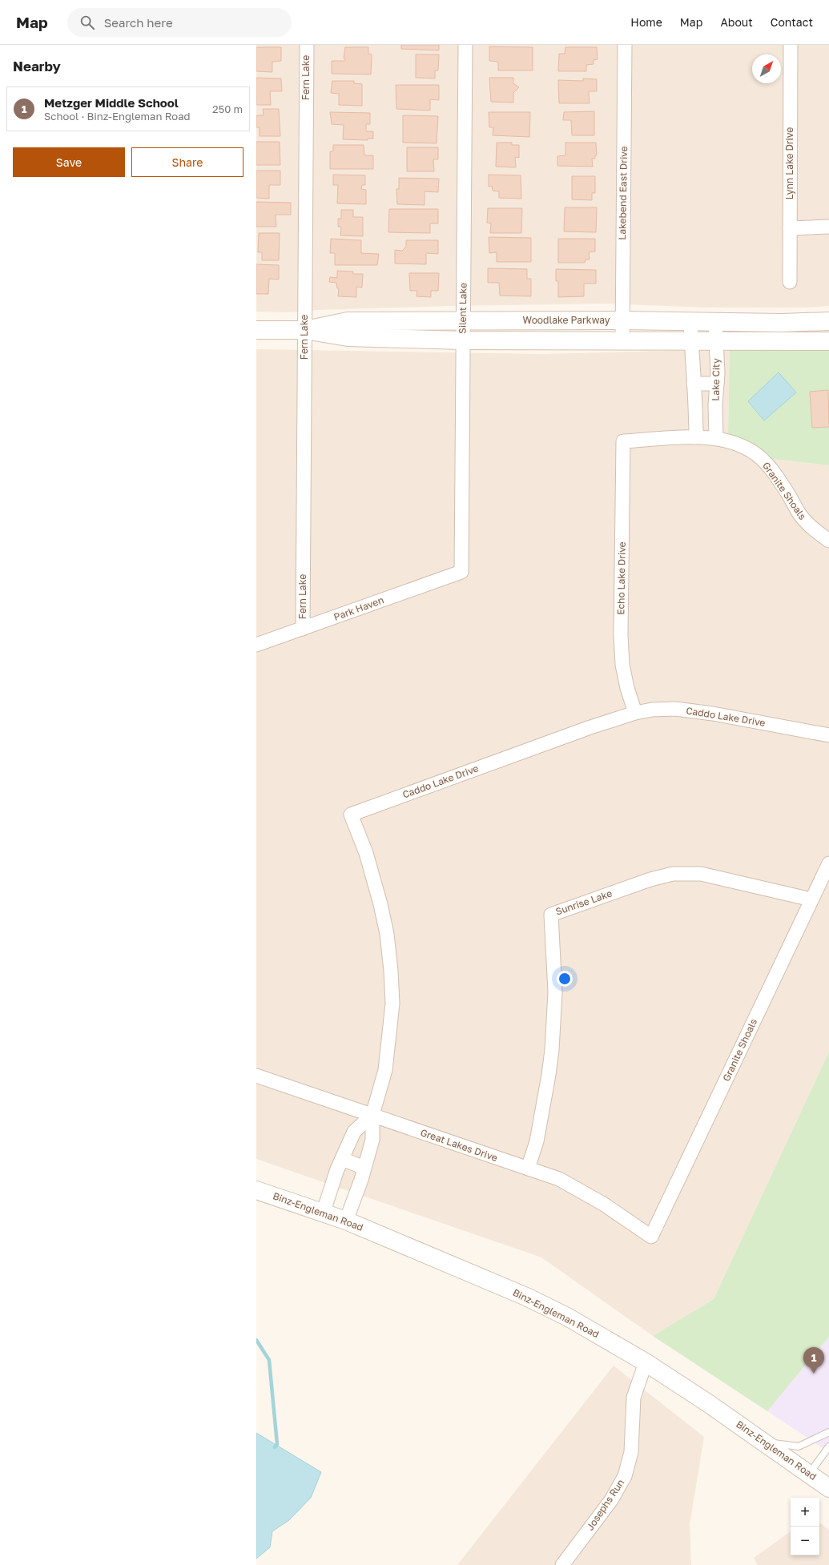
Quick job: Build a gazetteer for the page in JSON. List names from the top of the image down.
{
  "streets": {
    "street": [
      "Fern Lake",
      "Lynn Lake Drive",
      "Lakebend East Drive",
      "Silent Lake",
      "Woodlake Parkway",
      "Lake City",
      "Granite Shoals",
      "Echo Lake Drive",
      "Park Haven",
      "Caddo Lake Drive",
      "Sunrise Lake",
      "Great Lakes Drive",
      "Binz-Engleman Road",
      "Josephs Run"
    ]
  },
  "crossings": [
    ["Fern Lake", "Woodlake Parkway"],
    ["Fern Lake", "Park Haven"],
    ["Lakebend East Drive", "Woodlake Parkway"],
    ["Silent Lake", "Woodlake Parkway"],
    ["Silent Lake", "Park Haven"],
    ["Woodlake Parkway", "Lake City"],
    ["Lake City", "Granite Shoals"],
    ["Granite Shoals", "Echo Lake Drive"],
    ["Granite Shoals", "Sunrise Lake"],
    ["Granite Shoals", "Great Lakes Drive"],
    ["Echo Lake Drive", "Caddo Lake Drive"],
    ["Caddo Lake Drive", "Great Lakes Drive"],
    ["Caddo Lake Drive", "Binz-Engleman Road"],
    ["Sunrise Lake", "Great Lakes Drive"],
    ["Binz-Engleman Road", "Josephs Run"]
  ],
  "north": "top right",
  "page": {
    "header": "Map",
    "search": "Search here",
    "nav": [
      "Home",
      "Map",
      "About",
      "Contact"
    ],
    "heading": "Nearby",
    "list": [
      {
        "mark": "1",
        "name": "Metzger Middle School",
        "note": "School · Binz-Engleman Road",
        "value": "250 m"
      }
    ],
    "buttons": ["Save", "Share"],
    "pins": "1",
    "map_buttons": ["+", "−"]
  }
}
